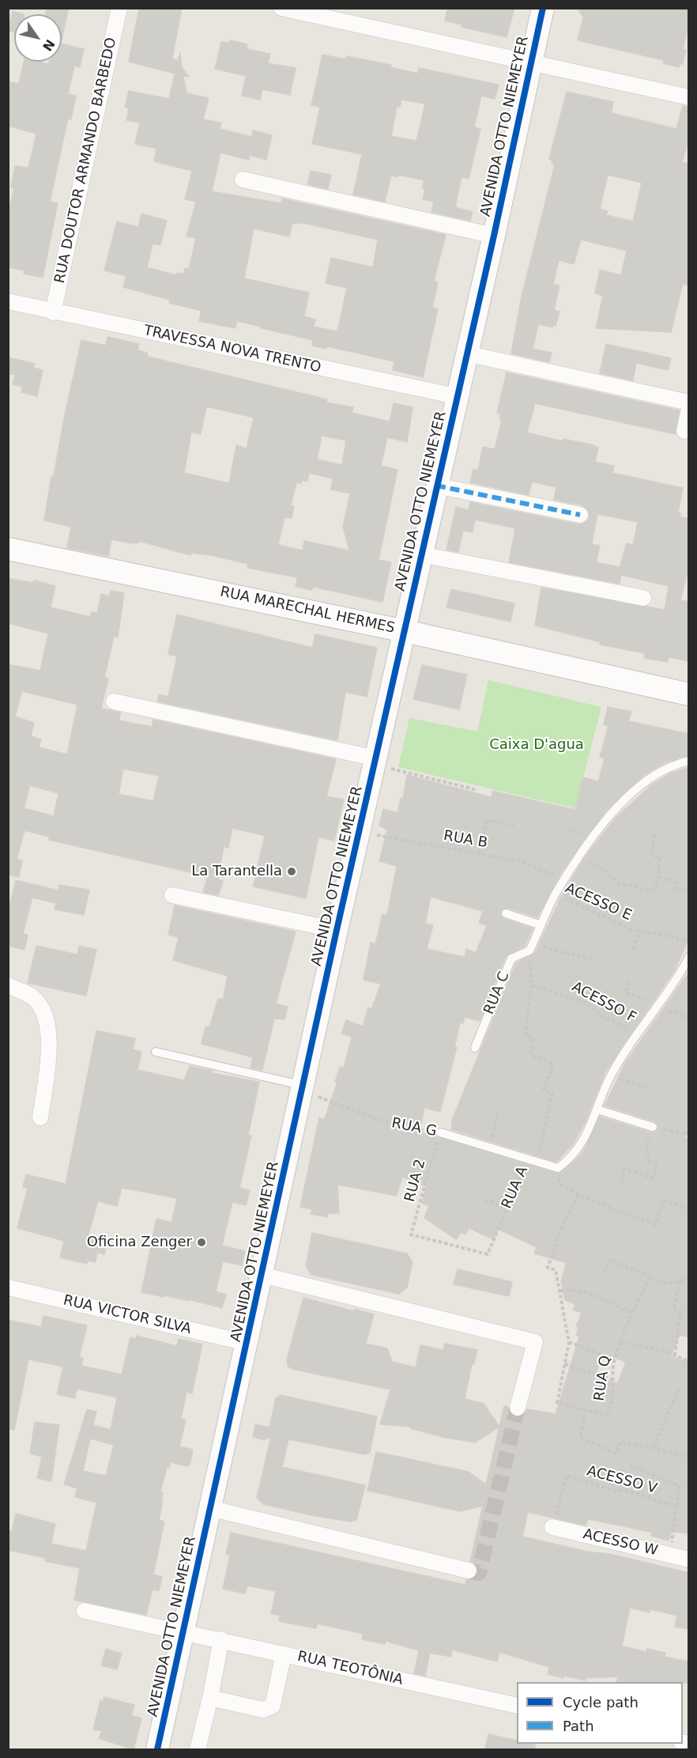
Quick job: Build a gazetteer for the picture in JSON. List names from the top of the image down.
{
  "streets": {
    "main road": ["AVENIDA OTTO NIEMEYER", "RUA MARECHAL HERMES"],
    "street": [
      "RUA DOUTOR ARMANDO BARBEDO",
      "TRAVESSA NOVA TRENTO",
      "RUA VICTOR SILVA",
      "ACESSO W",
      "RUA TEOTÔNIA"
    ],
    "lane": ["RUA C", "RUA G", "RUA A"],
    "path": [
      "RUA B",
      "ACESSO E",
      "ACESSO F",
      "RUA 2",
      "RUA Q",
      "ACESSO V"
    ]
  },
  "crossings": [
    ["AVENIDA OTTO NIEMEYER", "TRAVESSA NOVA TRENTO"],
    ["AVENIDA OTTO NIEMEYER", "RUA MARECHAL HERMES"],
    ["AVENIDA OTTO NIEMEYER", "RUA B"],
    ["AVENIDA OTTO NIEMEYER", "RUA G"],
    ["AVENIDA OTTO NIEMEYER", "RUA VICTOR SILVA"],
    ["AVENIDA OTTO NIEMEYER", "RUA TEOTÔNIA"],
    ["RUA DOUTOR ARMANDO BARBEDO", "TRAVESSA NOVA TRENTO"],
    ["RUA G", "RUA 2"],
    ["RUA G", "RUA A"],
    ["RUA 2", "RUA A"],
    ["ACESSO V", "ACESSO W"]
  ],
  "parks": ["Caixa D'agua"],
  "places": ["La Tarantella", "Oficina Zenger"],
  "legend": ["Cycle path", "Path"],
  "north": "bottom right"
}
